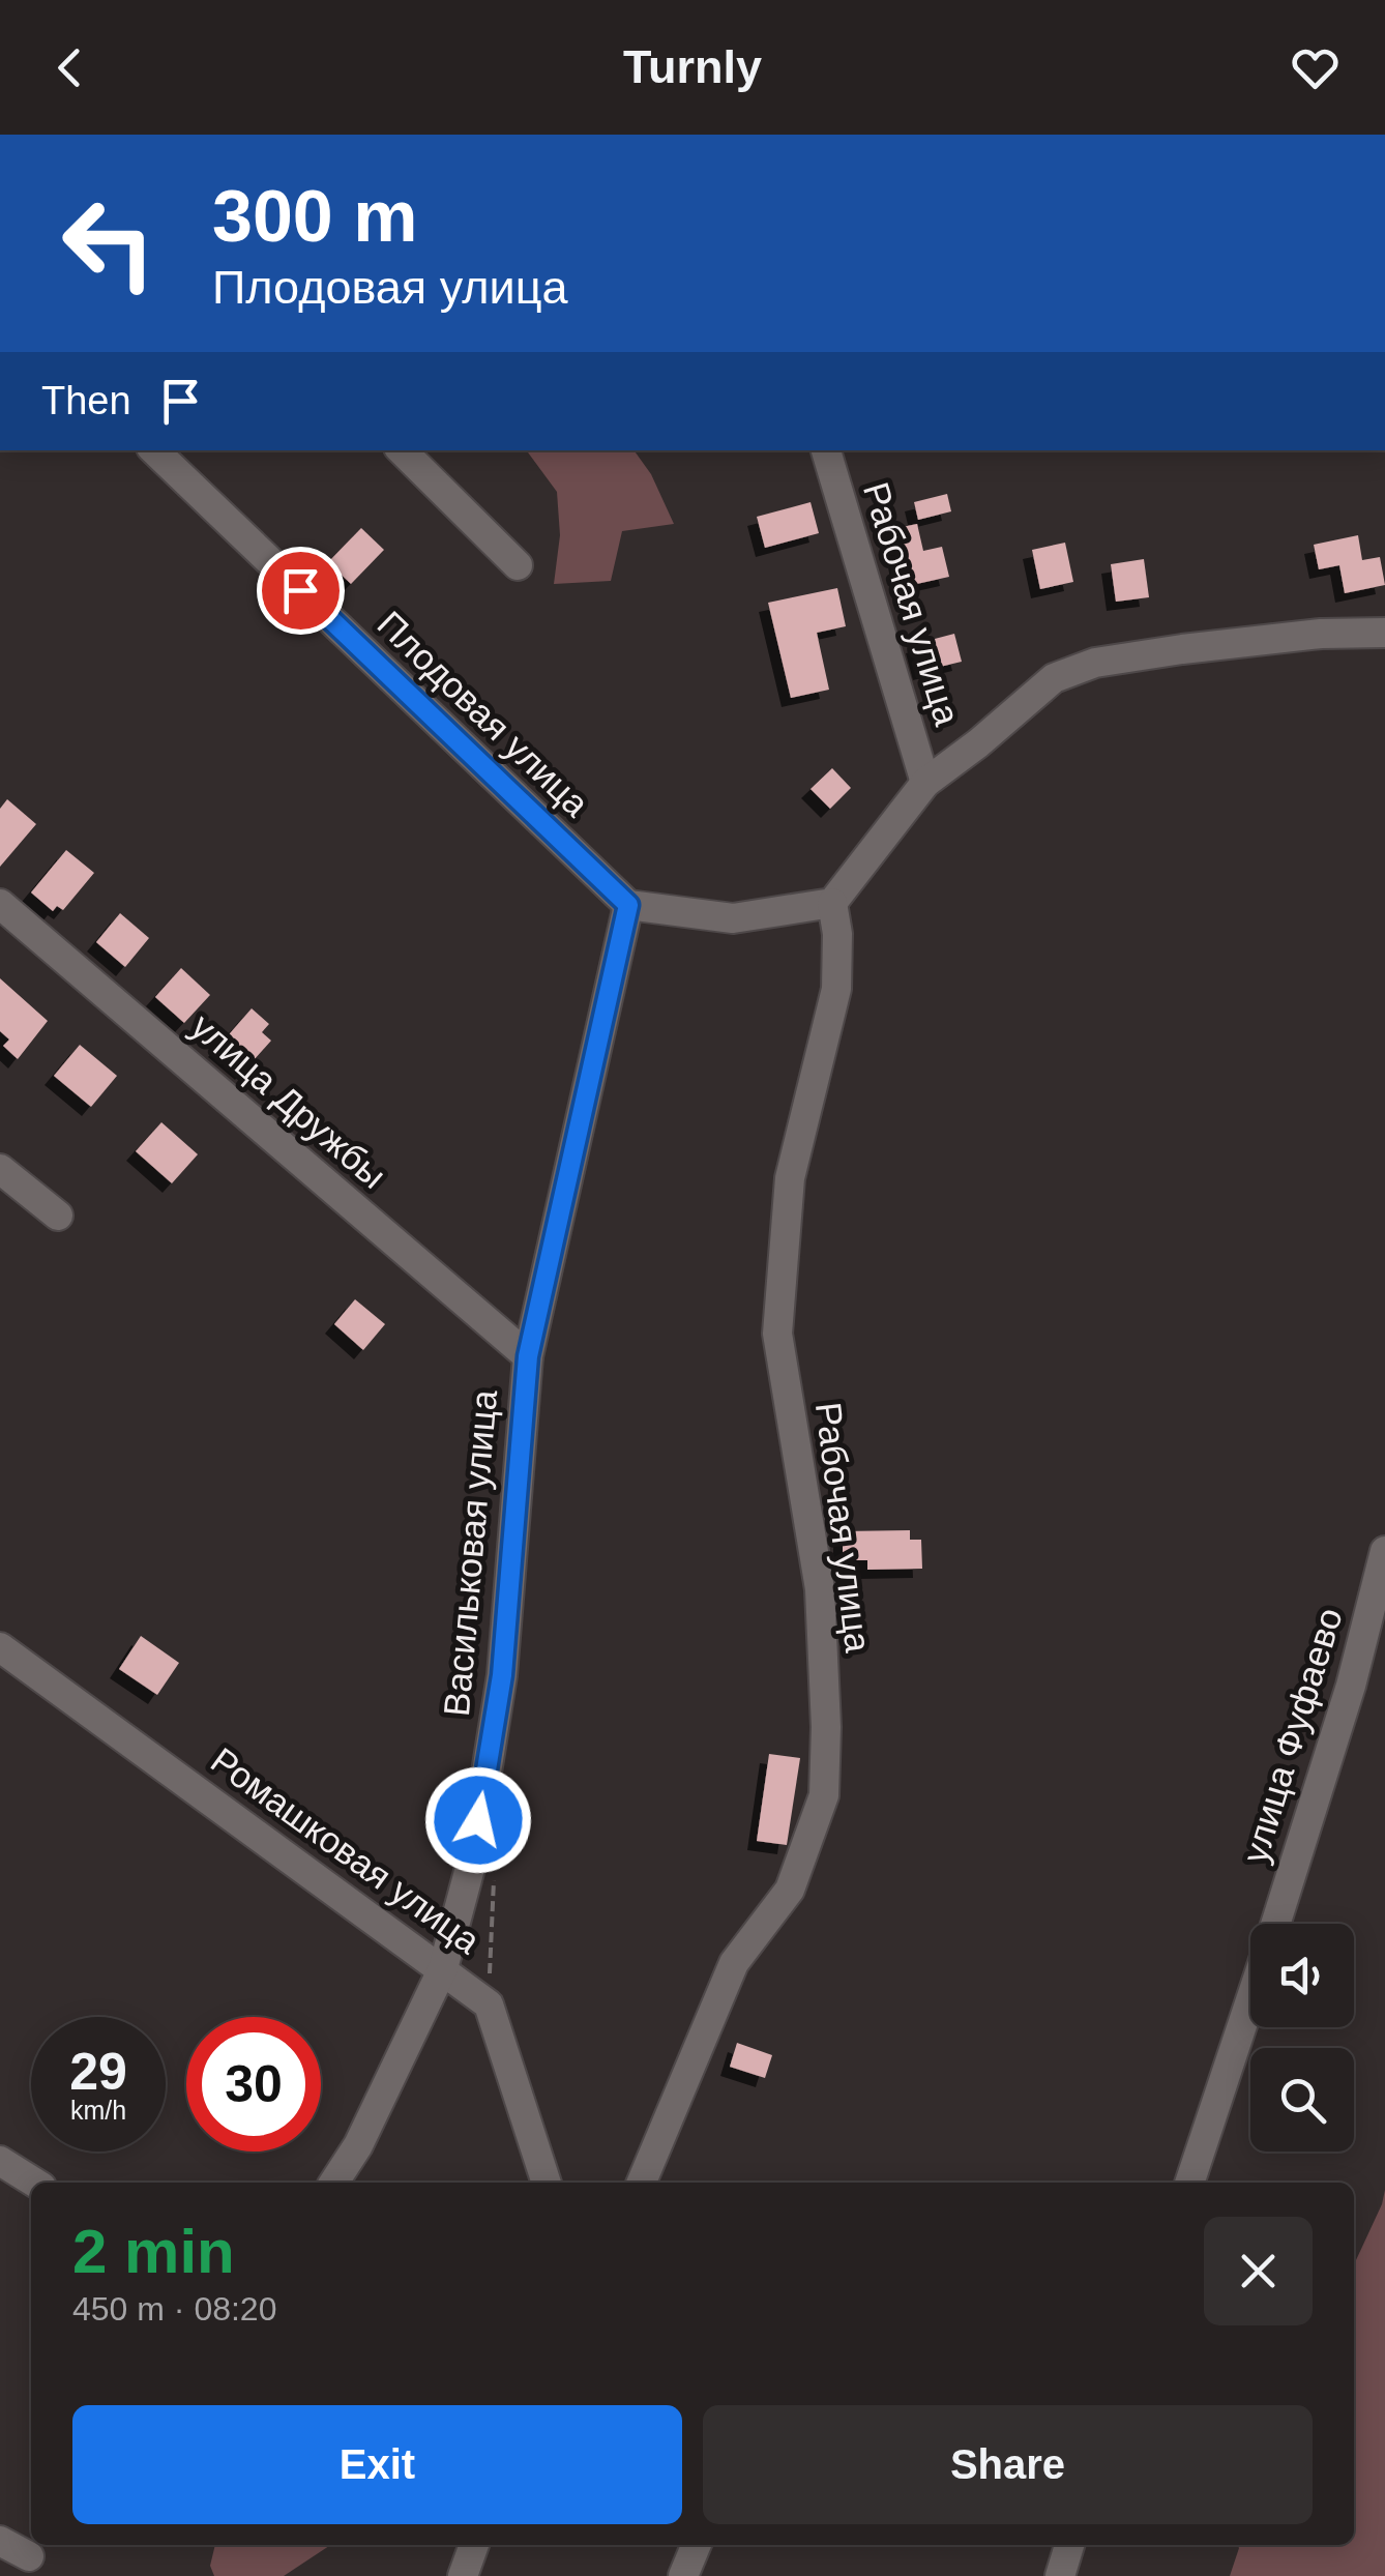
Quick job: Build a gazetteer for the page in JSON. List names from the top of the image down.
{
  "streets": {
    "street": [
      "Рабочая улица",
      "Плодовая улица",
      "улица Дружбы",
      "Васильковая улица",
      "улица Фуфаево",
      "Ромашковая улица"
    ]
  },
  "crossings": [
    ["Плодовая улица", "Васильковая улица"],
    ["улица Дружбы", "Васильковая улица"],
    ["Васильковая улица", "Ромашковая улица"]
  ],
  "page": {
    "header": "Turnly",
    "turn": ["300 m", "Плодовая улица"],
    "then": "Then",
    "speed": "29 km/h",
    "limit": "30",
    "heading": ["2 min", "450 m · 08:20"],
    "buttons": ["Exit", "Share"]
  }
}
